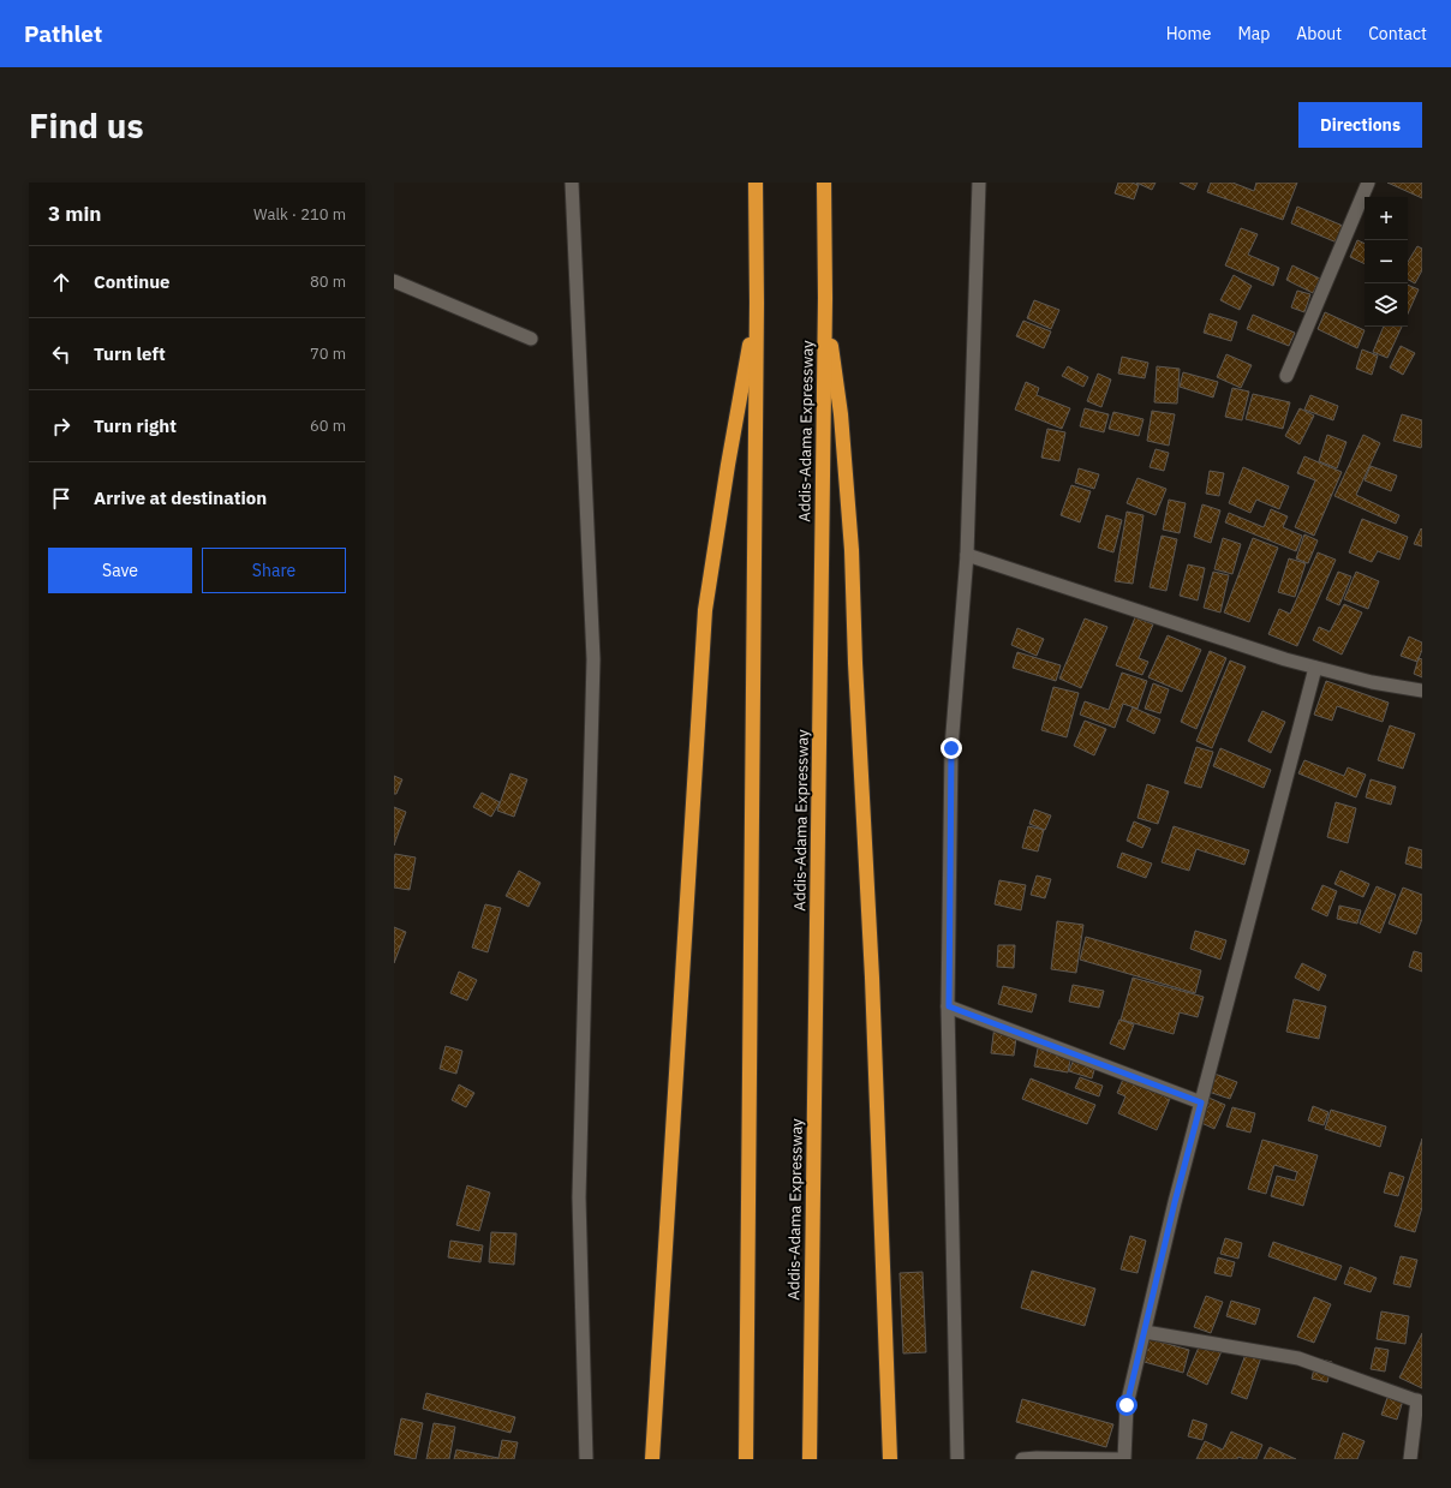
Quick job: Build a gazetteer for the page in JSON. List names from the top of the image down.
{
  "streets": {
    "highway": ["Addis-Adama Expressway"]
  },
  "page": {
    "header": "Pathlet",
    "nav": [
      "Home",
      "Map",
      "About",
      "Contact"
    ],
    "buttons": [
      "Directions",
      ["Save", "Share"]
    ],
    "title": "Find us",
    "heading": ["3 min", "Walk · 210 m"],
    "map_buttons": ["+", "−"],
    "list": [
      ["Continue", "80 m"],
      ["Turn left", "70 m"],
      ["Turn right", "60 m"],
      "Arrive at destination"
    ]
  }
}
